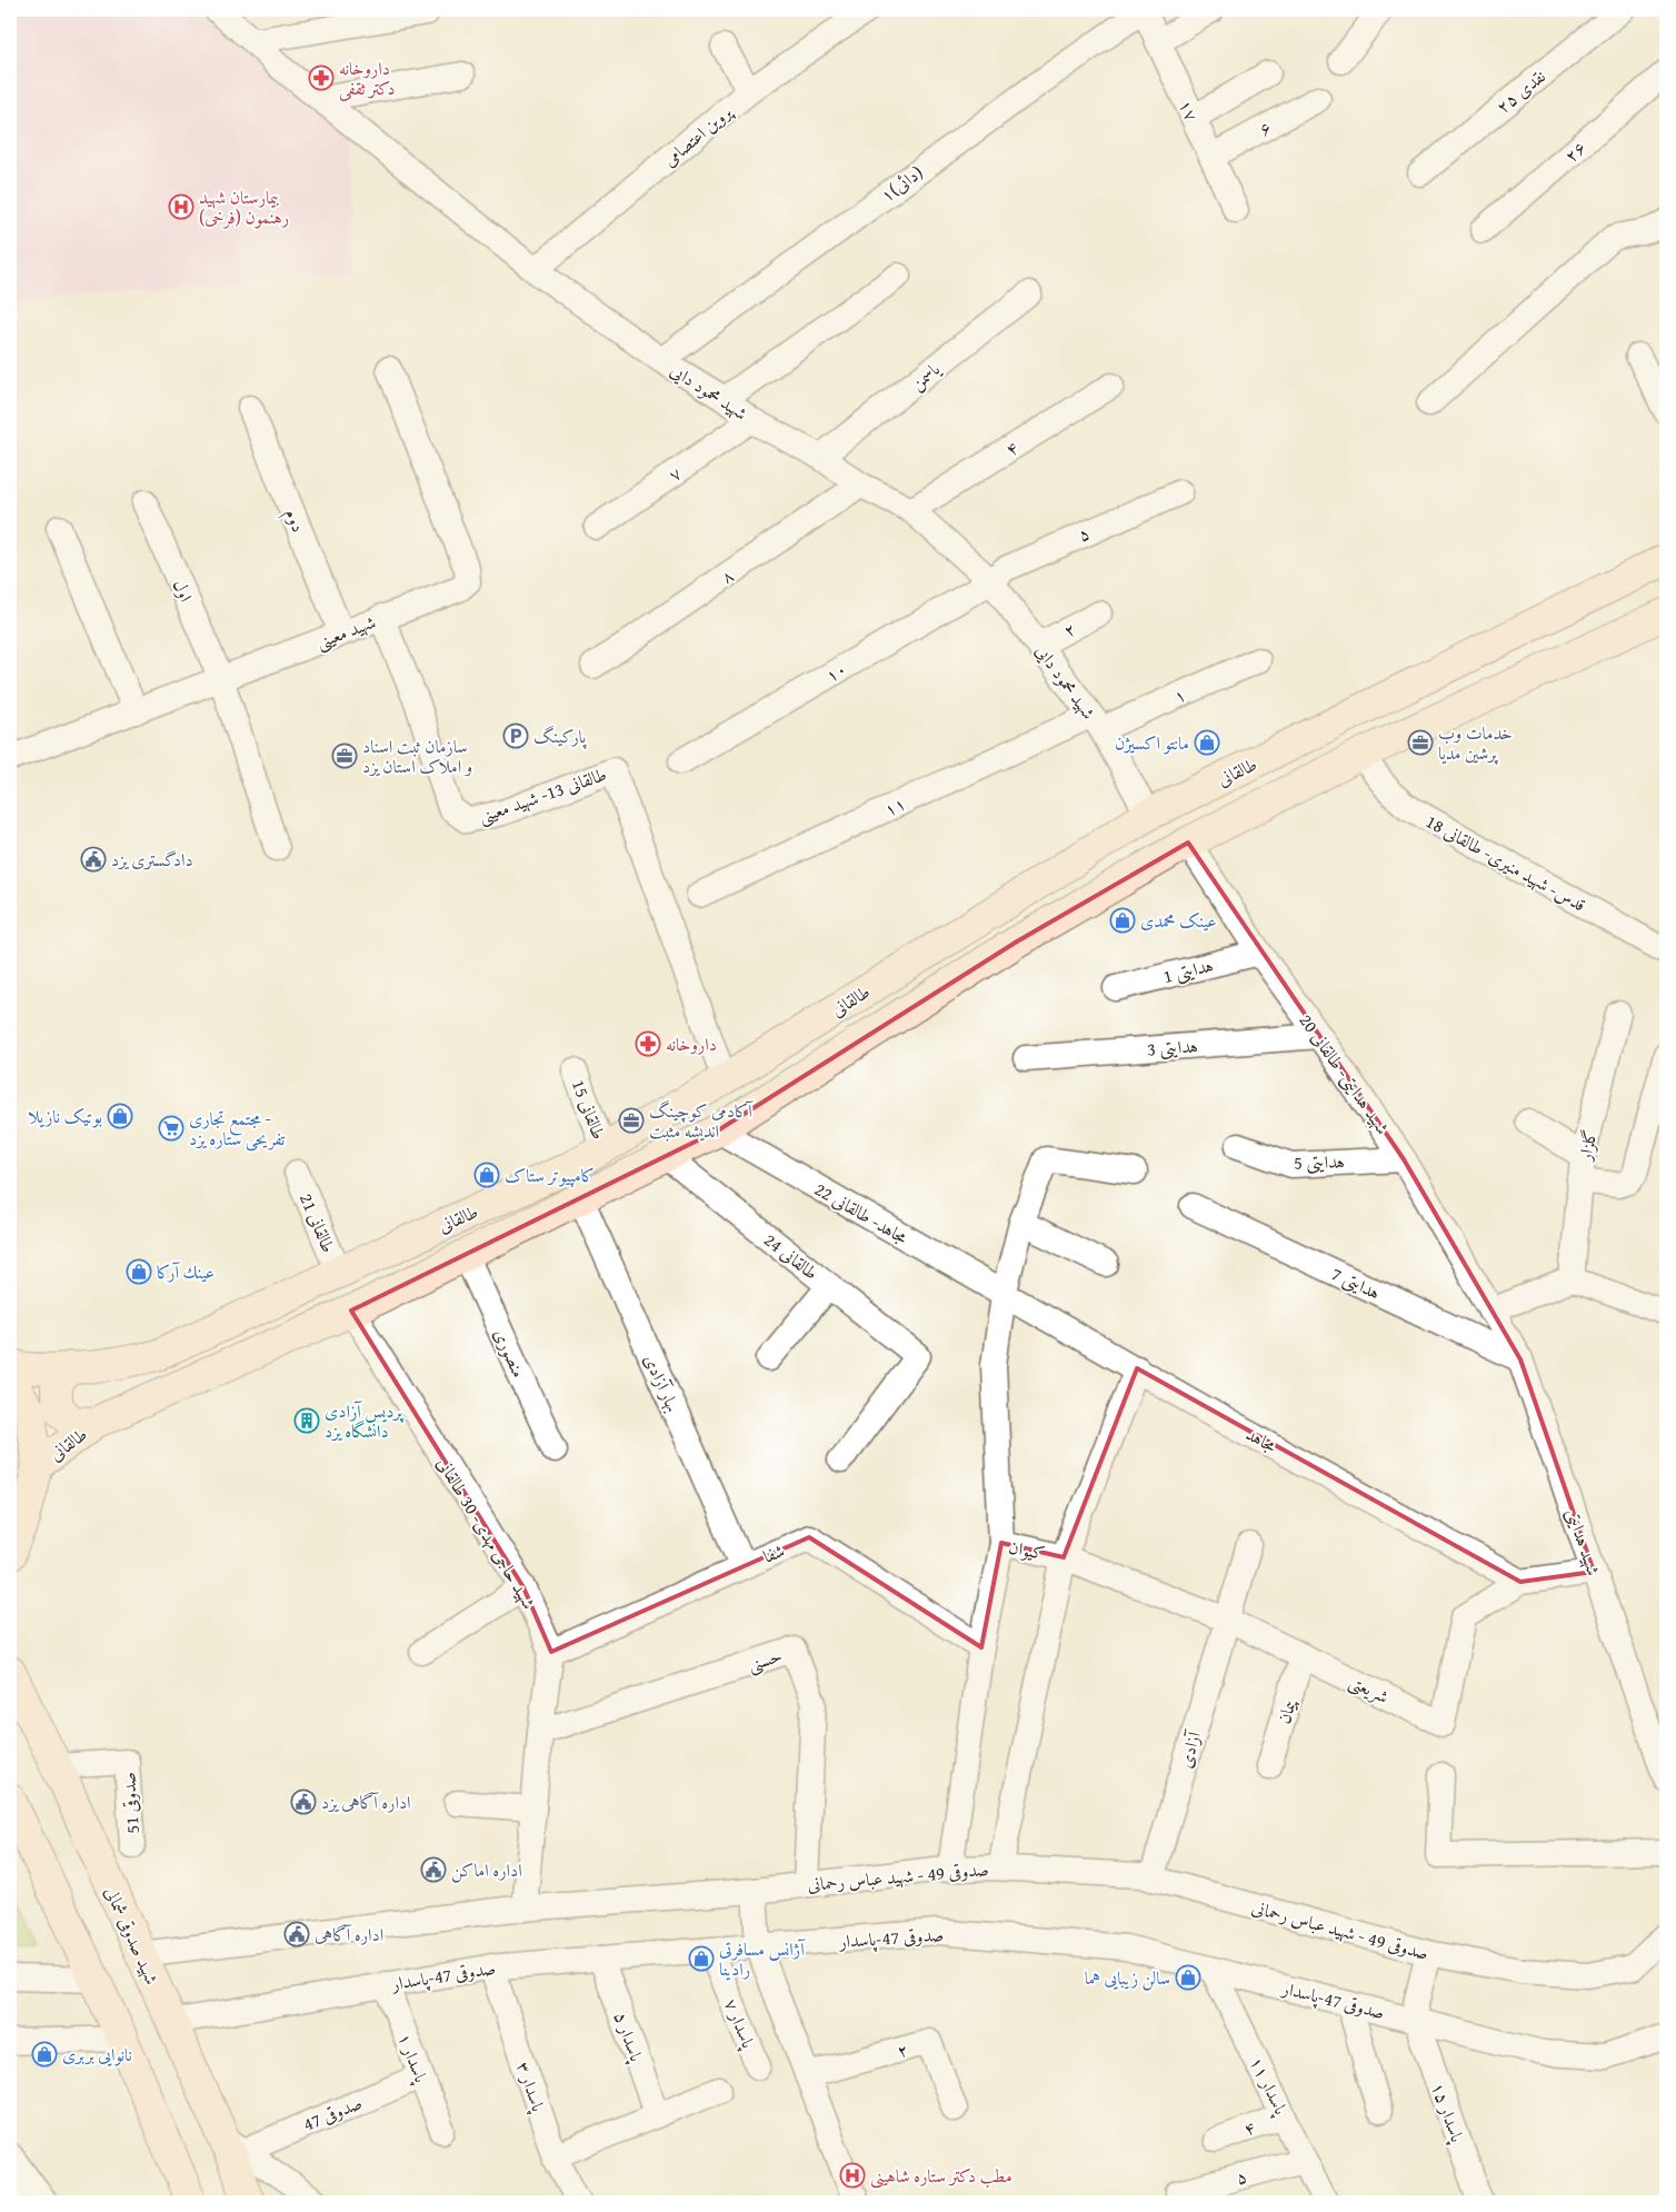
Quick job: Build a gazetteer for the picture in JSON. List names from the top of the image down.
{
  "streets": {
    "main road": ["طالقانی", "شهید صدوقی شمالی"],
    "street": [
      "۲۵ نقدی",
      "۱۷",
      "۶",
      "پروین اعتصامی",
      "۲۶",
      "۱(دائی)",
      "یاسمن",
      "شهید محمود دایی",
      "۴",
      "۷",
      "دوم",
      "۵",
      "۸",
      "اول",
      "۲",
      "شهید معینی",
      "۱۰",
      "۱",
      "طالقانی 13- شهید معینی",
      "۱۱",
      "قدس- شهید منیری- طالقانی 18",
      "هدایتی 1",
      "هدایتی 3",
      "شهید هدایتی- طالقانی 20",
      "طالقانی 15",
      "گلزار",
      "هدایتی 5",
      "مجاهد- طالقانی 22",
      "طالقانی 21",
      "طالقانی 24",
      "هدایتی 7",
      "منصوری",
      "بهار آزادی",
      "مجاهد",
      "شهید حاجی مهدی- 30 طالقانی",
      "شهید هدایتی",
      "کیوان",
      "شفا",
      "حسنی",
      "شریعتی",
      "پیمان",
      "آزادی",
      "صدوقی 51",
      "صدوقی 49 - شهید عباس رحمانی",
      "صدوقی 47-پاسدار",
      "پاسدار ۷",
      "پاسدار ۵",
      "پاسدار ۱",
      "پاسدار ۱۱",
      "پاسدار ۳",
      "پاسدار ۱۵",
      "صدوقی 47"
    ]
  },
  "crossings": [
    ["۱۷", "۶"],
    ["۱۷", "۱(دائی)"],
    ["پروین اعتصامی", "شهید محمود دایی"],
    ["۱(دائی)", "شهید محمود دایی"],
    ["یاسمن", "شهید محمود دایی"],
    ["شهید محمود دایی", "۴"],
    ["شهید محمود دایی", "۷"],
    ["شهید محمود دایی", "۵"],
    ["شهید محمود دایی", "۸"],
    ["شهید محمود دایی", "۲"],
    ["شهید محمود دایی", "۱۰"],
    ["شهید محمود دایی", "۱"],
    ["شهید محمود دایی", "طالقانی"],
    ["شهید محمود دایی", "۱۱"],
    ["۴", "پاسدار ۱۱"],
    ["دوم", "شهید معینی"],
    ["۵", "۱۰"],
    ["۵", "پاسدار ۱۱"],
    ["اول", "شهید معینی"],
    ["شهید معینی", "طالقانی 13- شهید معینی"],
    ["۱", "۱۱"],
    ["طالقانی", "طالقانی 13- شهید معینی"],
    ["طالقانی", "قدس- شهید منیری- طالقانی 18"],
    ["طالقانی", "شهید هدایتی- طالقانی 20"],
    ["طالقانی", "طالقانی 15"],
    ["طالقانی", "مجاهد- طالقانی 22"],
    ["طالقانی", "طالقانی 21"],
    ["طالقانی", "طالقانی 24"],
    ["طالقانی", "منصوری"],
    ["طالقانی", "بهار آزادی"],
    ["طالقانی", "شهید حاجی مهدی- 30 طالقانی"],
    ["هدایتی 1", "شهید هدایتی- طالقانی 20"],
    ["هدایتی 3", "شهید هدایتی- طالقانی 20"],
    ["شهید هدایتی- طالقانی 20", "هدایتی 5"],
    ["شهید هدایتی- طالقانی 20", "شهید هدایتی"],
    ["مجاهد- طالقانی 22", "مجاهد"],
    ["هدایتی 7", "شهید هدایتی"],
    ["بهار آزادی", "شفا"],
    ["مجاهد", "شریعتی"],
    ["شهید حاجی مهدی- 30 طالقانی", "شفا"],
    ["شهید هدایتی", "شریعتی"],
    ["کیوان", "شفا"],
    ["کیوان", "شریعتی"],
    ["کیوان", "صدوقی 49 - شهید عباس رحمانی"],
    ["حسنی", "صدوقی 49 - شهید عباس رحمانی"],
    ["شریعتی", "پیمان"],
    ["شریعتی", "آزادی"],
    ["آزادی", "صدوقی 49 - شهید عباس رحمانی"],
    ["صدوقی 51", "شهید صدوقی شمالی"],
    ["صدوقی 49 - شهید عباس رحمانی", "شهید صدوقی شمالی"],
    ["شهید صدوقی شمالی", "صدوقی 47-پاسدار"],
    ["شهید صدوقی شمالی", "صدوقی 47"],
    ["صدوقی 47-پاسدار", "پاسدار ۷"],
    ["صدوقی 47-پاسدار", "پاسدار ۵"],
    ["صدوقی 47-پاسدار", "پاسدار ۱"],
    ["صدوقی 47-پاسدار", "پاسدار ۱۱"],
    ["صدوقی 47-پاسدار", "پاسدار ۳"],
    ["صدوقی 47-پاسدار", "پاسدار ۱۵"],
    ["پاسدار ۱", "صدوقی 47"]
  ],
  "places": {
    "pharmacy": ["داروخانه دکتر ثقفی", "داروخانه"],
    "hospital": ["بیمارستان شهید رهنمون (فرخی)", "مطب دکتر ستاره شاهینی"],
    "parking": ["پارکینگ"],
    "shop": [
      "مانتو اكسيژن",
      "عینک محمدی",
      "بوتیک نازیلا",
      "کامپیوتر ستاک",
      "عينك آركا",
      "آژانس مسافرتی رادینا",
      "سالن زیبایی هما",
      "نانوایی بربری"
    ],
    "office": ["خدمات وب پرشین مدیا", "سازمان ثبت اسناد و املاک استان یزد", "آکادمی کوچینگ اندیشه مثبت"],
    "public building": [
      "دادگستری یزد",
      "اداره آگاهی یزد",
      "اداره اماکن",
      "اداره آگاهی"
    ],
    "supermarket": ["مجتمع تجاری - تفریحی ستاره یزد"],
    "building": ["پردیس آزادی دانشگاه یزد"]
  }
}
